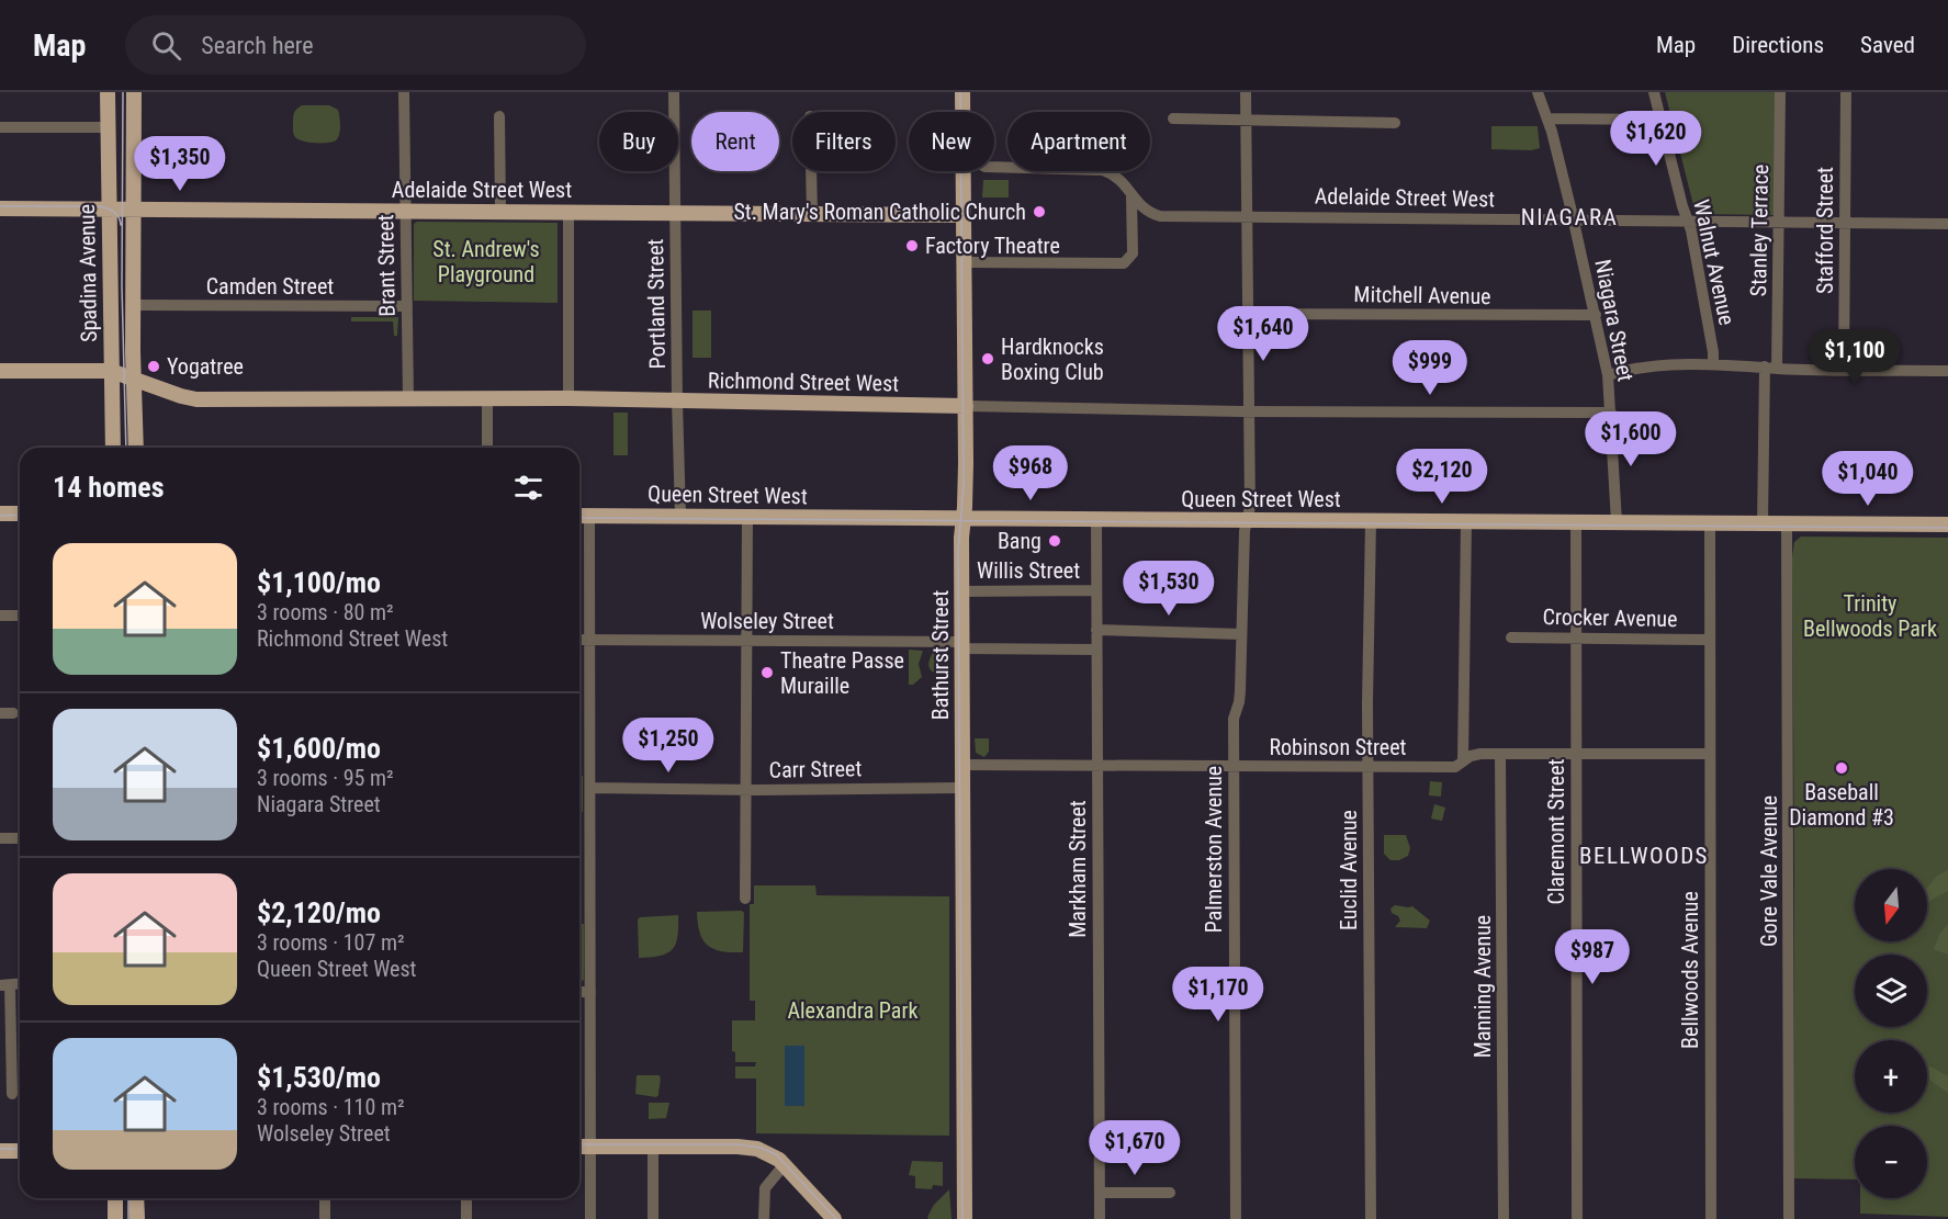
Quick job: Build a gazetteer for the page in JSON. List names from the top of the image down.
{
  "streets": {
    "main road": [
      "Adelaide Street West",
      "Spadina Avenue",
      "Richmond Street West",
      "Queen Street West",
      "Bathurst Street"
    ],
    "street": [
      "Stanley Terrace",
      "Stafford Street",
      "Walnut Avenue",
      "Brant Street",
      "Camden Street",
      "Mitchell Avenue",
      "Portland Street",
      "Niagara Street",
      "Willis Street",
      "Crocker Avenue",
      "Wolseley Street",
      "Robinson Street",
      "Carr Street",
      "Claremont Street",
      "Palmerston Avenue",
      "Markham Street",
      "Euclid Avenue",
      "Gore Vale Avenue",
      "Bellwoods Avenue",
      "Manning Avenue"
    ]
  },
  "crossings": [
    ["Adelaide Street West", "Stanley Terrace"],
    ["Adelaide Street West", "Stafford Street"],
    ["Adelaide Street West", "Walnut Avenue"],
    ["Adelaide Street West", "Brant Street"],
    ["Adelaide Street West", "Spadina Avenue"],
    ["Adelaide Street West", "Portland Street"],
    ["Adelaide Street West", "Niagara Street"],
    ["Adelaide Street West", "Bathurst Street"],
    ["Adelaide Street West", "Palmerston Avenue"],
    ["Brant Street", "Camden Street"],
    ["Brant Street", "Richmond Street West"],
    ["Spadina Avenue", "Camden Street"],
    ["Spadina Avenue", "Richmond Street West"],
    ["Mitchell Avenue", "Niagara Street"],
    ["Mitchell Avenue", "Palmerston Avenue"],
    ["Portland Street", "Richmond Street West"],
    ["Portland Street", "Queen Street West"],
    ["Niagara Street", "Richmond Street West"],
    ["Niagara Street", "Queen Street West"],
    ["Richmond Street West", "Bathurst Street"],
    ["Richmond Street West", "Palmerston Avenue"],
    ["Queen Street West", "Bathurst Street"],
    ["Queen Street West", "Claremont Street"],
    ["Queen Street West", "Palmerston Avenue"],
    ["Queen Street West", "Markham Street"],
    ["Queen Street West", "Euclid Avenue"],
    ["Queen Street West", "Gore Vale Avenue"],
    ["Queen Street West", "Bellwoods Avenue"],
    ["Willis Street", "Bathurst Street"],
    ["Willis Street", "Markham Street"],
    ["Crocker Avenue", "Claremont Street"],
    ["Crocker Avenue", "Bellwoods Avenue"],
    ["Wolseley Street", "Bathurst Street"],
    ["Wolseley Street", "Markham Street"],
    ["Bathurst Street", "Robinson Street"],
    ["Bathurst Street", "Carr Street"],
    ["Robinson Street", "Claremont Street"],
    ["Robinson Street", "Palmerston Avenue"],
    ["Robinson Street", "Markham Street"],
    ["Robinson Street", "Euclid Avenue"],
    ["Robinson Street", "Bellwoods Avenue"],
    ["Robinson Street", "Manning Avenue"]
  ],
  "districts": ["NIAGARA", "BELLWOODS"],
  "parks": ["St. Andrew's Playground", "Trinity Bellwoods Park", "Alexandra Park"],
  "places": [
    "St. Mary's Roman Catholic Church",
    "Factory Theatre",
    "Hardknocks Boxing Club",
    "Yogatree",
    "Bang",
    "Theatre Passe Muraille",
    "Baseball Diamond #3"
  ],
  "north": "bottom",
  "page": {
    "header": "Map",
    "search": "Search here",
    "nav": ["Map", "Directions", "Saved"],
    "price": [
      "$1,620",
      "$1,350",
      "$1,640",
      "$1,100",
      "$999",
      "$1,600",
      "$968",
      "$2,120",
      "$1,040",
      "$1,530",
      "$1,250",
      "$987",
      "$1,170",
      "$1,670"
    ],
    "chip": [
      "Buy",
      "Rent",
      "Filters",
      "New",
      "Apartment"
    ],
    "heading": "14 homes",
    "list": [
      {
        "name": "$1,100/mo",
        "note": "3 rooms · 80 m² · Richmond Street West"
      },
      {
        "name": "$1,600/mo",
        "note": "3 rooms · 95 m² · Niagara Street"
      },
      {
        "name": "$2,120/mo",
        "note": "3 rooms · 107 m² · Queen Street West"
      },
      {
        "name": "$1,530/mo",
        "note": "3 rooms · 110 m² · Wolseley Street"
      }
    ],
    "map_buttons": ["+", "−"]
  }
}
